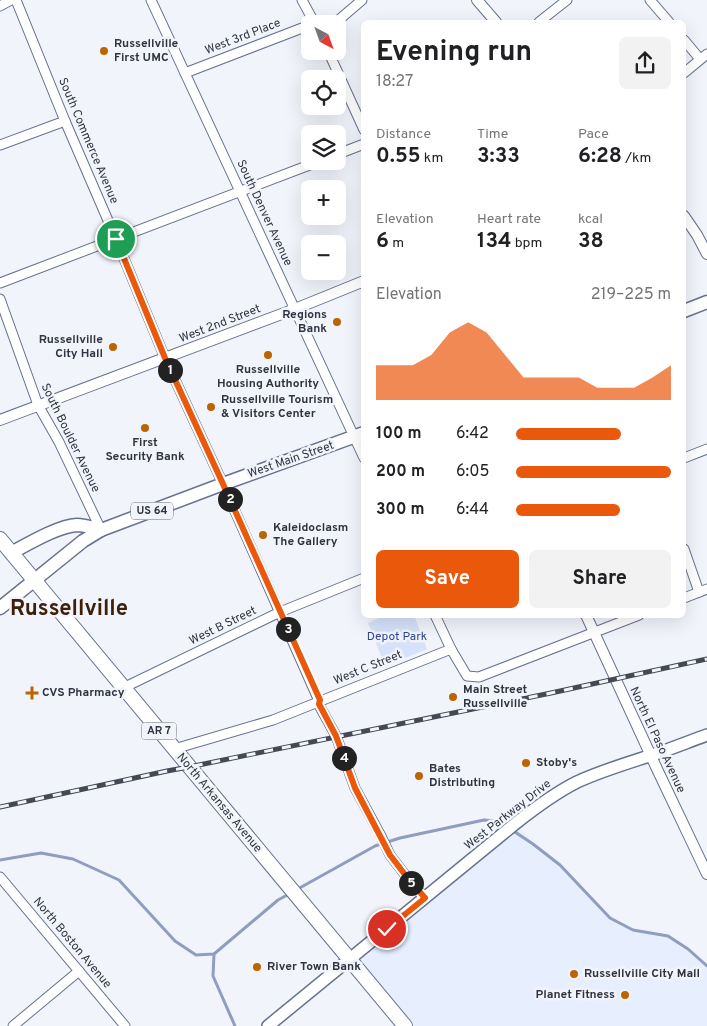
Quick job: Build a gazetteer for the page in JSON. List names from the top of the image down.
{
  "streets": {
    "highway": ["AR 7", "North Arkansas Avenue"],
    "main road": ["West Main Street", "US 64", "West Parkway Drive"],
    "street": [
      "West 3rd Place",
      "South Commerce Avenue",
      "South Denver Avenue",
      "West 2nd Street",
      "South Boulder Avenue",
      "West B Street",
      "West C Street",
      "North El Paso Avenue",
      "North Boston Avenue"
    ]
  },
  "crossings": [
    ["West 3rd Place", "South Denver Avenue"],
    ["South Commerce Avenue", "West 2nd Street"],
    ["South Commerce Avenue", "West Main Street"],
    ["South Commerce Avenue", "West B Street"],
    ["South Commerce Avenue", "West C Street"],
    ["South Commerce Avenue", "West Parkway Drive"],
    ["South Denver Avenue", "West 2nd Street"],
    ["South Denver Avenue", "West Main Street"],
    ["West 2nd Street", "South Boulder Avenue"],
    ["South Boulder Avenue", "West Main Street"],
    ["West Main Street", "US 64"],
    ["West Main Street", "AR 7"],
    ["West Main Street", "North Arkansas Avenue"],
    ["US 64", "AR 7"],
    ["US 64", "North Arkansas Avenue"],
    ["West B Street", "North Arkansas Avenue"],
    ["West C Street", "North Arkansas Avenue"],
    ["AR 7", "North Arkansas Avenue"],
    ["North El Paso Avenue", "West Parkway Drive"],
    ["North Arkansas Avenue", "West Parkway Drive"]
  ],
  "districts": ["Russellville"],
  "parks": ["Depot Park"],
  "places": {
    "other": [
      "Russellville First UMC",
      "Regions Bank",
      "Russellville City Hall",
      "Russellville Housing Authority",
      "Russellville Tourism & Visitors Center",
      "First Security Bank",
      "Kaleidoclasm The Gallery",
      "Main Street Russellville",
      "Stoby's",
      "Bates Distributing",
      "River Town Bank",
      "Russellville City Mall",
      "Planet Fitness"
    ],
    "health": ["CVS Pharmacy"]
  },
  "north": "bottom right",
  "page": {
    "map_buttons": ["+", "−"],
    "heading": ["Evening run", "18:27"],
    "stats": [
      ["Distance", "0.55 km"],
      ["Time", "3:33"],
      ["Pace", "6:28 /km"],
      ["Elevation", "6 m"],
      ["Heart rate", "134 bpm"],
      ["kcal", "38"]
    ],
    "chart": ["Elevation", "219–225 m"],
    "pins": [
      "1",
      "2",
      "3",
      "4",
      "5"
    ],
    "list": [
      {
        "name": "100 m",
        "note": "6:42"
      },
      {
        "name": "200 m",
        "note": "6:05"
      },
      {
        "name": "300 m",
        "note": "6:44"
      }
    ],
    "buttons": ["Save", "Share"]
  }
}
